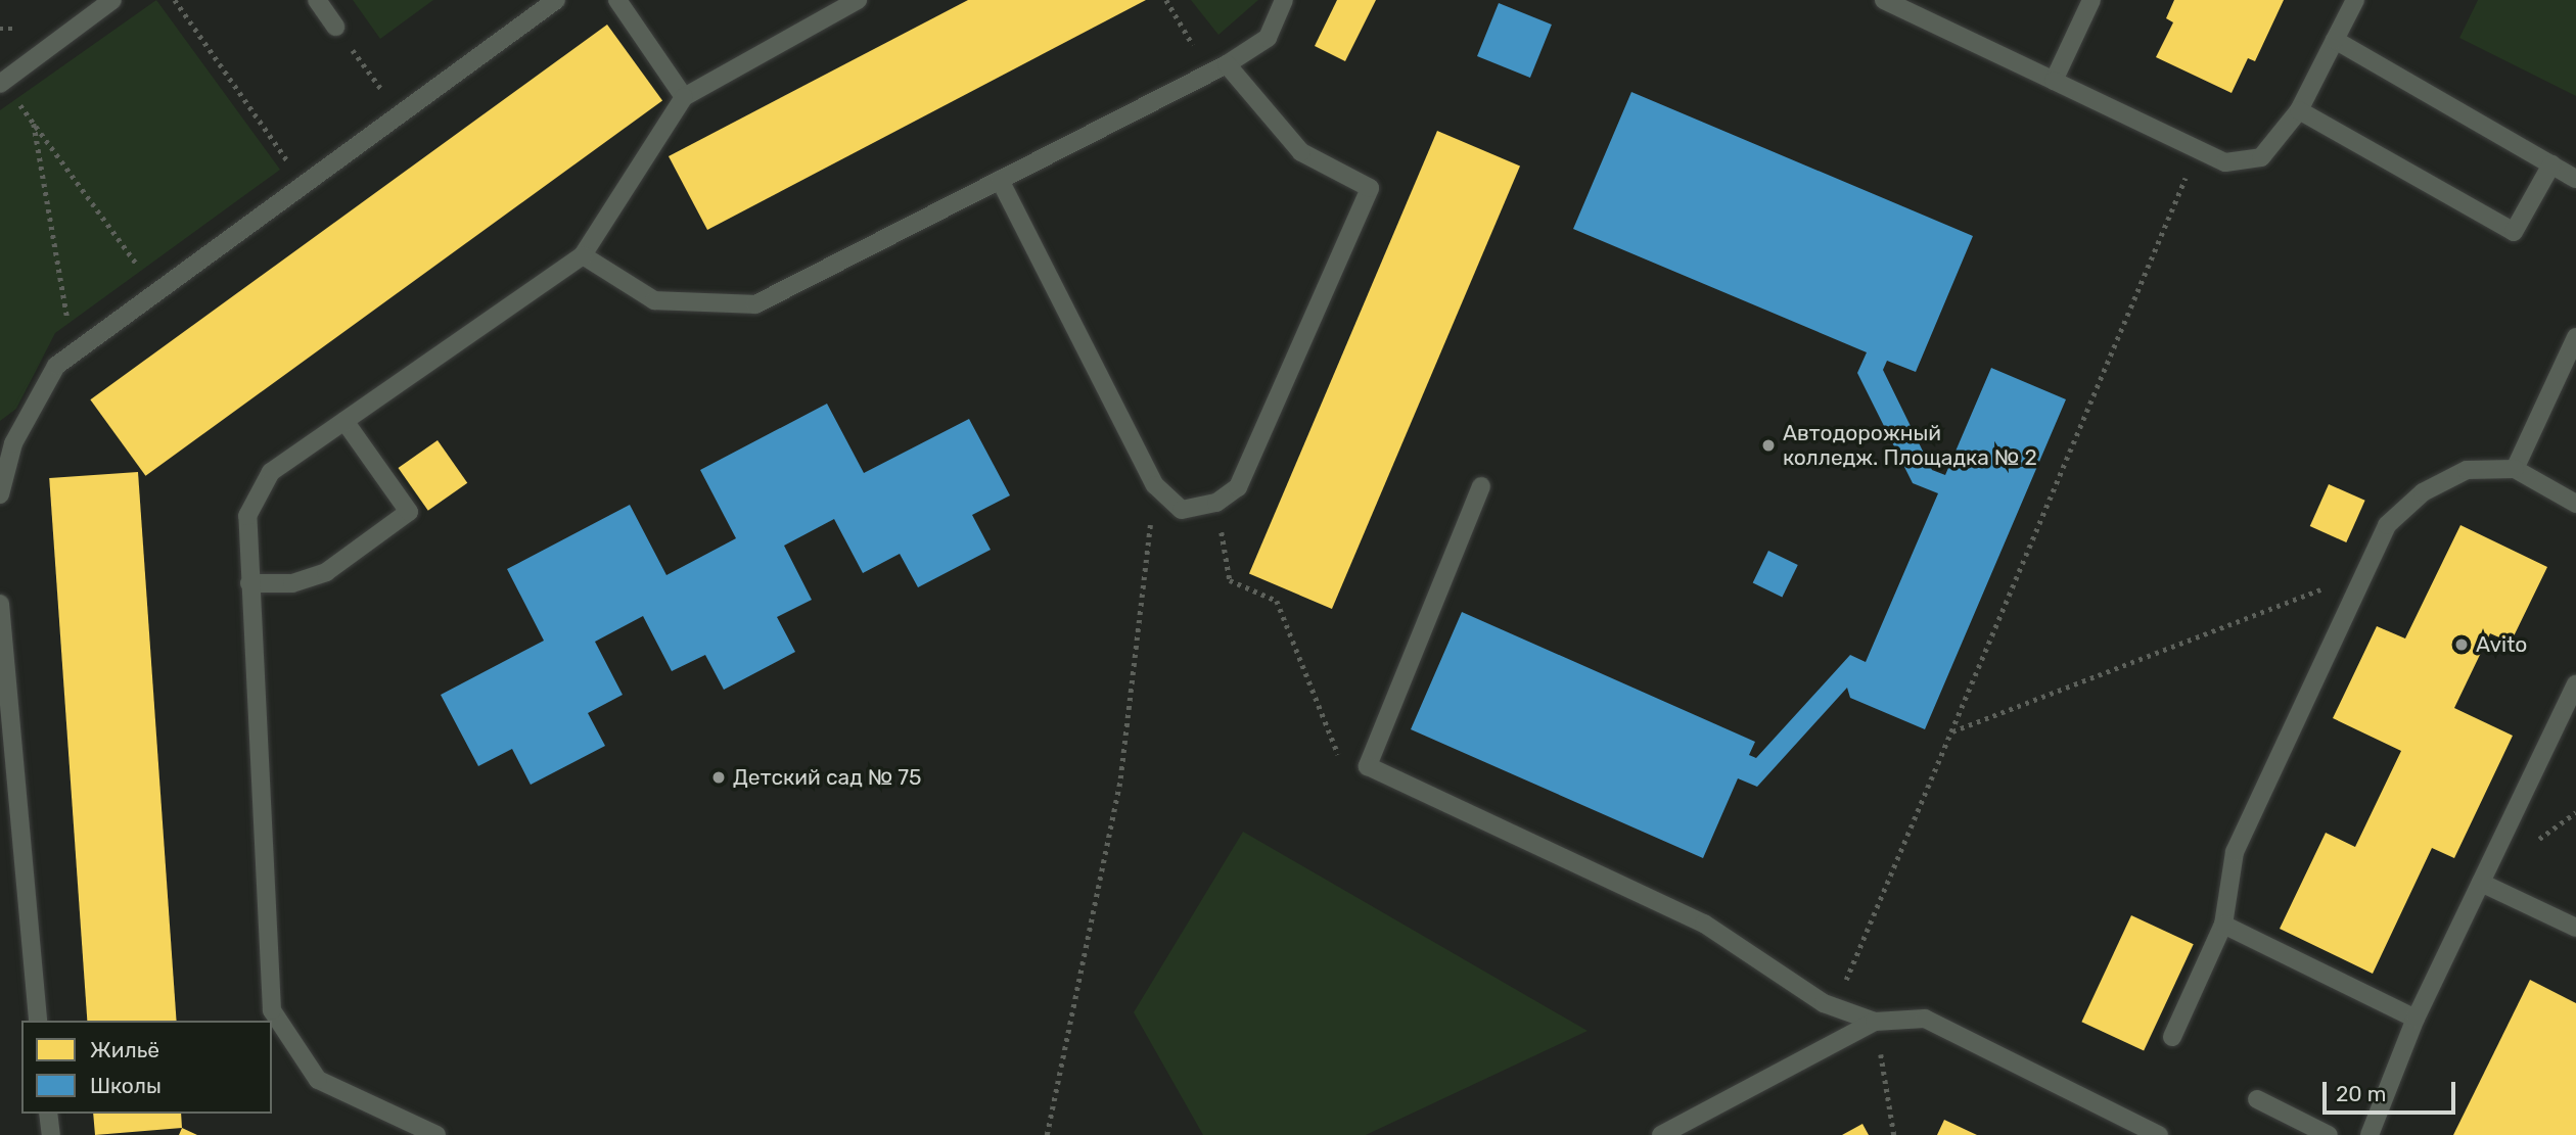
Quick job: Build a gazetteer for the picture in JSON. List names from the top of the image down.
{
  "places": ["Автодорожный колледж. Площадка № 2", "Avito", "Детский сад № 75"],
  "legend": ["Жильё", "Школы"],
  "scale_bar": "20 m"
}
